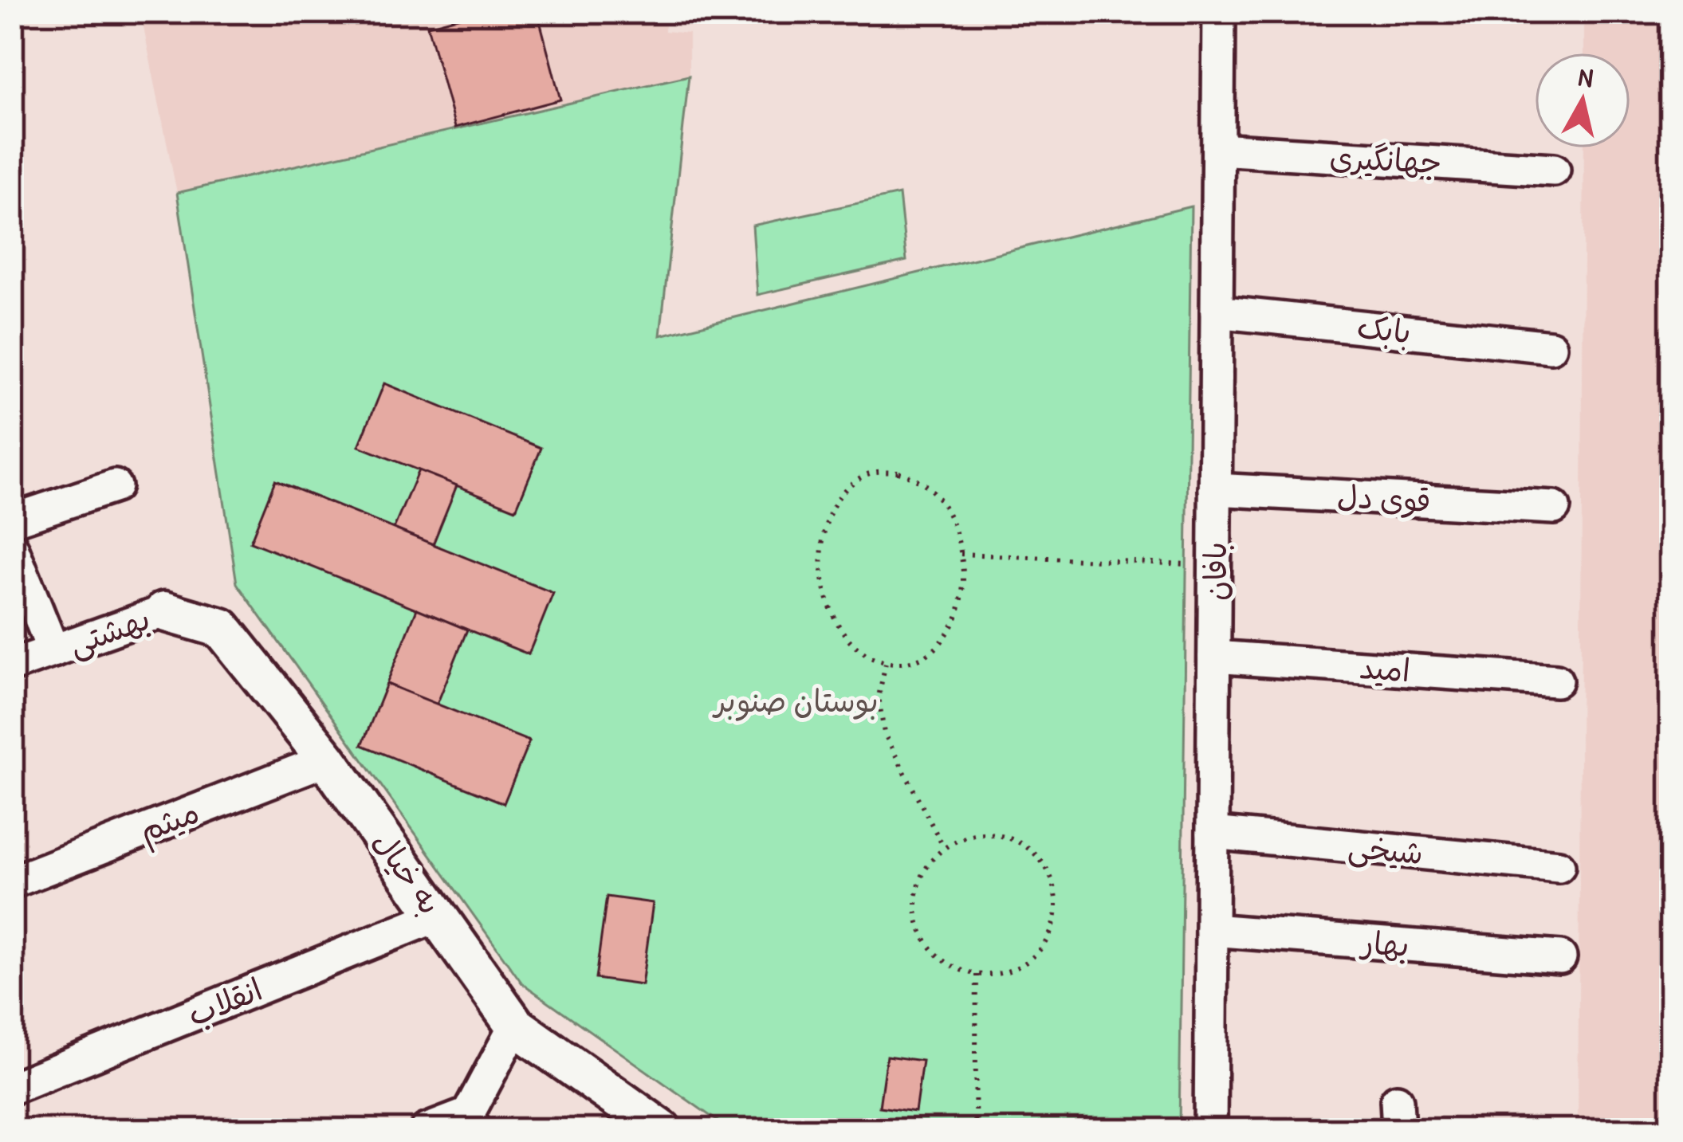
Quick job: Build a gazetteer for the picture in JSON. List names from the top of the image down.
{
  "streets": {
    "street": [
      "جهانگیری",
      "بابک",
      "قوی دل",
      "بافان",
      "بهشتی",
      "امید",
      "میثم",
      "شیخی",
      "به خیال",
      "بهار",
      "انقلاب"
    ]
  },
  "crossings": [
    ["جهانگیری", "بافان"],
    ["بابک", "بافان"],
    ["قوی دل", "بافان"],
    ["بافان", "امید"],
    ["بافان", "شیخی"],
    ["بافان", "بهار"],
    ["بهشتی", "به خیال"],
    ["میثم", "به خیال"],
    ["به خیال", "انقلاب"]
  ],
  "parks": ["بوستان صنوبر"],
  "north": "top"
}
